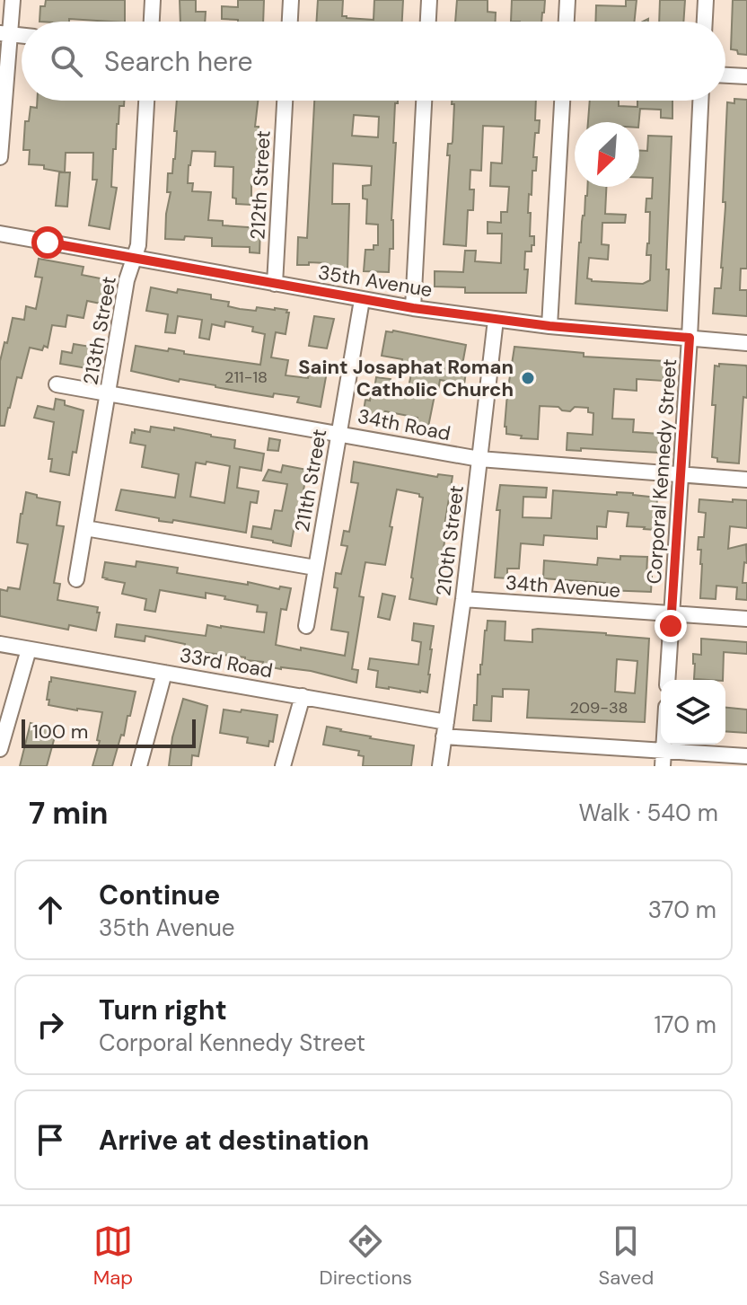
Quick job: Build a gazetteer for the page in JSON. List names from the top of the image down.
{
  "streets": {
    "street": [
      "212th Street",
      "35th Avenue",
      "213th Street",
      "34th Road",
      "Corporal Kennedy Street",
      "211th Street",
      "210th Street",
      "34th Avenue",
      "33rd Road"
    ]
  },
  "crossings": [
    ["212th Street", "35th Avenue"],
    ["35th Avenue", "213th Street"],
    ["35th Avenue", "Corporal Kennedy Street"],
    ["35th Avenue", "211th Street"],
    ["35th Avenue", "210th Street"],
    ["213th Street", "34th Road"],
    ["34th Road", "Corporal Kennedy Street"],
    ["34th Road", "211th Street"],
    ["34th Road", "210th Street"],
    ["Corporal Kennedy Street", "34th Avenue"],
    ["210th Street", "34th Avenue"],
    ["210th Street", "33rd Road"]
  ],
  "places": ["Saint Josaphat Roman Catholic Church"],
  "house_numbers": ["211-18", "209-38"],
  "scale_bar": "100 m",
  "north": "bottom left",
  "page": {
    "search": "Search here",
    "scale": "100 m",
    "heading": ["7 min", "Walk · 540 m"],
    "list": [
      ["Continue", "35th Avenue", "370 m"],
      ["Turn right", "Corporal Kennedy Street", "170 m"],
      "Arrive at destination"
    ],
    "nav": ["Map", "Directions", "Saved"]
  }
}
